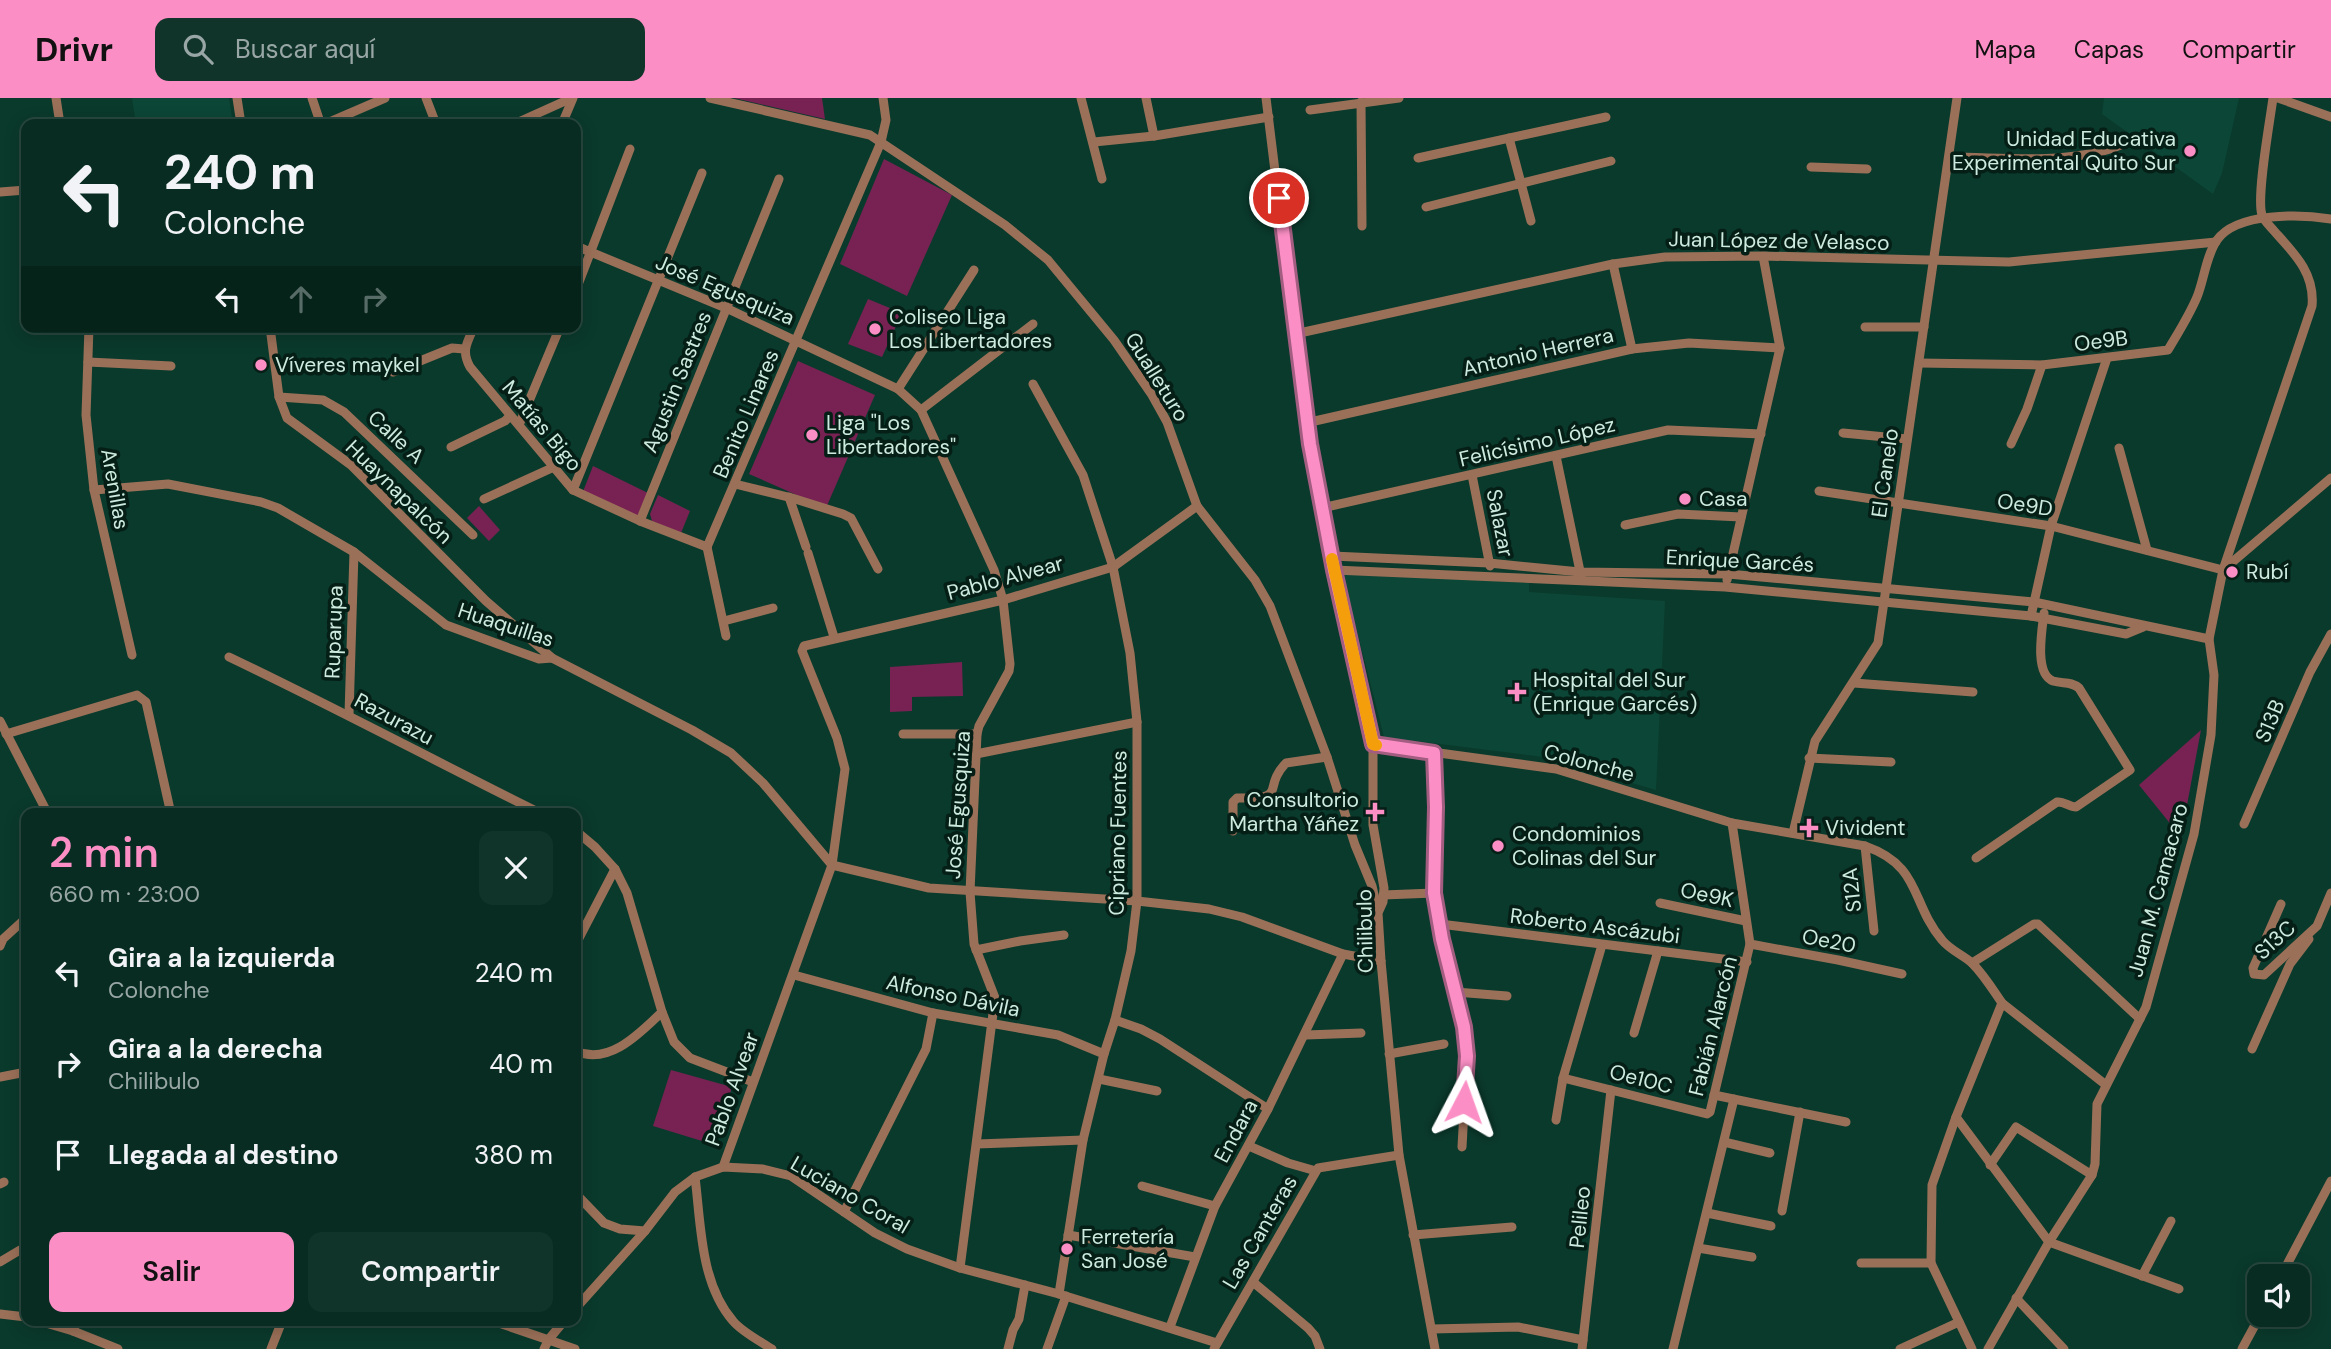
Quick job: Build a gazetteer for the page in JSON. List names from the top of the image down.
{
  "streets": {
    "street": [
      "Juan López de Velasco",
      "José Egusquiza",
      "Oe9B",
      "Antonio Herrera",
      "Gualleturo",
      "Agustin Sastres",
      "Benito Linares",
      "Matías Bigo",
      "Calle A",
      "Felicísimo López",
      "El Canelo",
      "Arenillas",
      "Huaynapalcón",
      "Oe9D",
      "Salazar",
      "Enrique Garcés",
      "Pablo Alvear",
      "Huaquillas",
      "Ruparupa",
      "Razurazu",
      "S13B",
      "Colonche",
      "Cipriano Fuentes",
      "S12A",
      "Juan M. Camacaro",
      "Oe9K",
      "Roberto Ascázubi",
      "Chilibulo",
      "S13C",
      "Oe20",
      "Alfonso Dávila",
      "Fabián Alarcón",
      "Oe10C",
      "Endara",
      "Luciano Coral",
      "Pelileo",
      "Las Canteras"
    ]
  },
  "crossings": [
    ["Juan López de Velasco", "Oe9B"],
    ["Juan López de Velasco", "El Canelo"],
    ["Juan López de Velasco", "Juan M. Camacaro"],
    ["Juan López de Velasco", "Chilibulo"],
    ["José Egusquiza", "Agustin Sastres"],
    ["José Egusquiza", "Benito Linares"],
    ["José Egusquiza", "Pablo Alvear"],
    ["José Egusquiza", "Alfonso Dávila"],
    ["José Egusquiza", "Luciano Coral"],
    ["Oe9B", "El Canelo"],
    ["Antonio Herrera", "Chilibulo"],
    ["Gualleturo", "Benito Linares"],
    ["Gualleturo", "Pablo Alvear"],
    ["Gualleturo", "Chilibulo"],
    ["Agustin Sastres", "Matías Bigo"],
    ["Benito Linares", "Matías Bigo"],
    ["Calle A", "Huaynapalcón"],
    ["Felicísimo López", "Salazar"],
    ["Felicísimo López", "Chilibulo"],
    ["El Canelo", "Oe9D"],
    ["El Canelo", "Enrique Garcés"],
    ["El Canelo", "Colonche"],
    ["Arenillas", "Huaquillas"],
    ["Huaynapalcón", "Huaquillas"],
    ["Oe9D", "Juan M. Camacaro"],
    ["Salazar", "Enrique Garcés"],
    ["Enrique Garcés", "Juan M. Camacaro"],
    ["Enrique Garcés", "Chilibulo"],
    ["Pablo Alvear", "Huaquillas"],
    ["Pablo Alvear", "Cipriano Fuentes"],
    ["Pablo Alvear", "Alfonso Dávila"],
    ["Pablo Alvear", "Luciano Coral"],
    ["Huaquillas", "Ruparupa"],
    ["Ruparupa", "Razurazu"],
    ["Colonche", "S12A"],
    ["Colonche", "Juan M. Camacaro"],
    ["Colonche", "Chilibulo"],
    ["Colonche", "Fabián Alarcón"],
    ["Cipriano Fuentes", "Alfonso Dávila"],
    ["Cipriano Fuentes", "Luciano Coral"],
    ["Oe9K", "Fabián Alarcón"],
    ["Roberto Ascázubi", "Fabián Alarcón"],
    ["Chilibulo", "Las Canteras"],
    ["Oe20", "Fabián Alarcón"],
    ["Fabián Alarcón", "Oe10C"],
    ["Oe10C", "Pelileo"],
    ["Endara", "Luciano Coral"],
    ["Luciano Coral", "Las Canteras"]
  ],
  "places": {
    "other": [
      "Unidad Educativa Experimental Quito Sur",
      "Coliseo Liga Los Libertadores",
      "Víveres maykel",
      "Liga \"Los Libertadores\"",
      "Casa",
      "Rubí",
      "Condominios Colinas del Sur",
      "Ferretería San José"
    ],
    "health": ["Hospital del Sur (Enrique Garcés)", "Consultorio Martha Yáñez", "Vivident"]
  },
  "page": {
    "header": "Drivr",
    "search": "Buscar aquí",
    "nav": ["Mapa", "Capas", "Compartir"],
    "turn": ["240 m", "Colonche"],
    "heading": ["2 min", "660 m · 23:00"],
    "list": [
      {
        "name": "Gira a la izquierda",
        "note": "Colonche",
        "value": "240 m"
      },
      {
        "name": "Gira a la derecha",
        "note": "Chilibulo",
        "value": "40 m"
      },
      {
        "name": "Llegada al destino",
        "value": "380 m"
      }
    ],
    "buttons": ["Salir", "Compartir"]
  }
}
